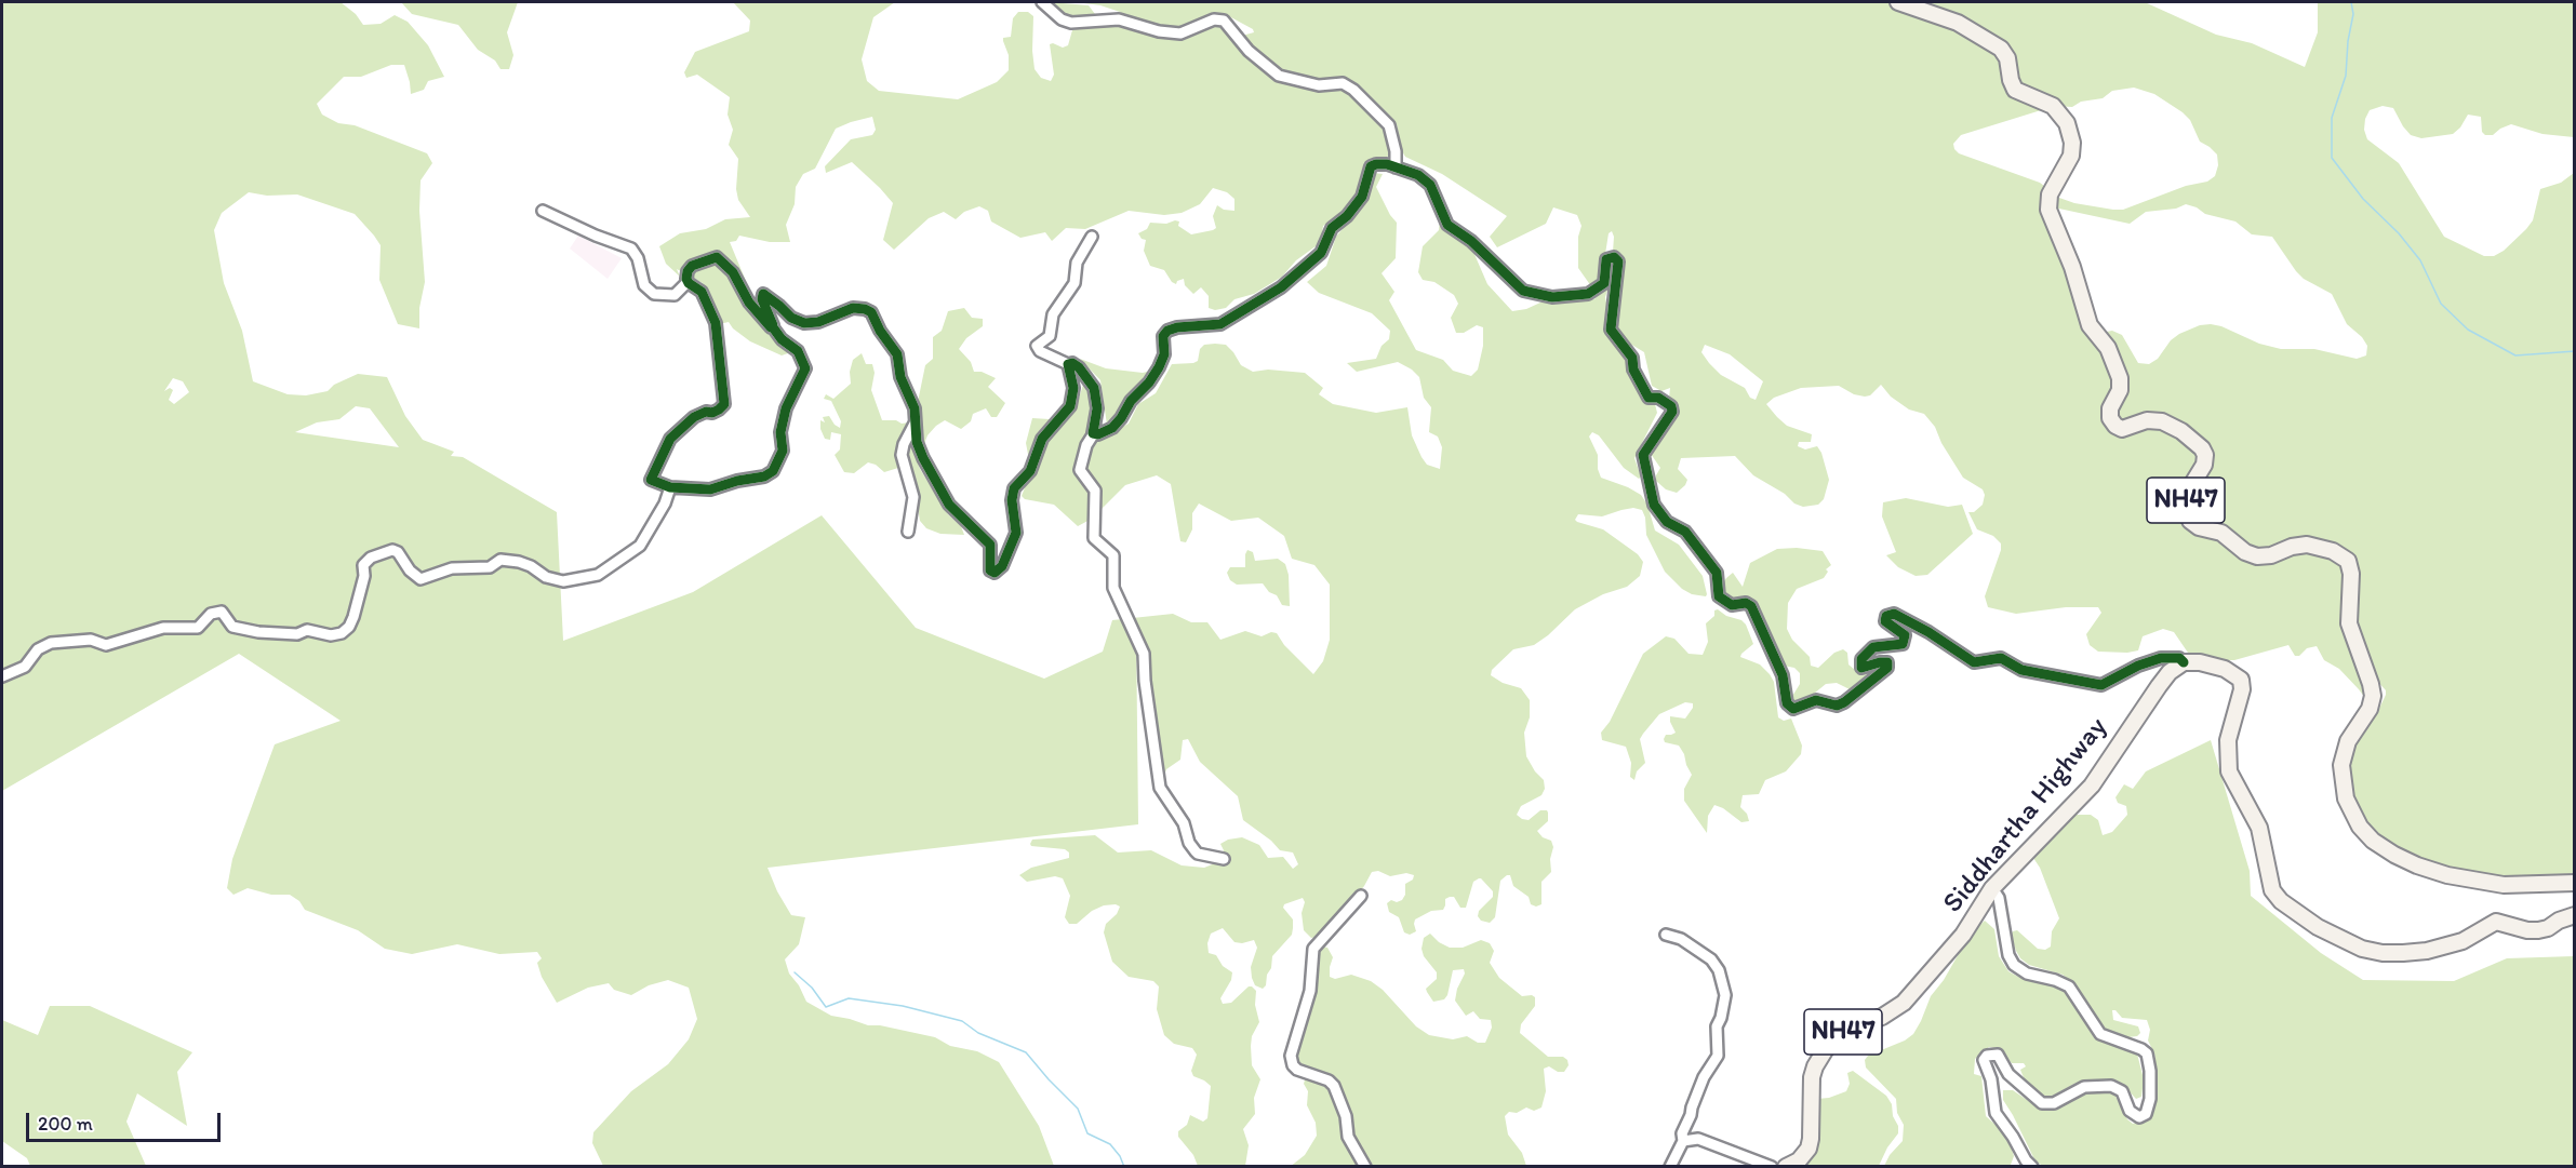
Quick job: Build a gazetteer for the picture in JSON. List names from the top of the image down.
{
  "streets": {
    "highway": ["NH47", "Siddhartha Highway"]
  },
  "scale_bar": "200 m"
}
